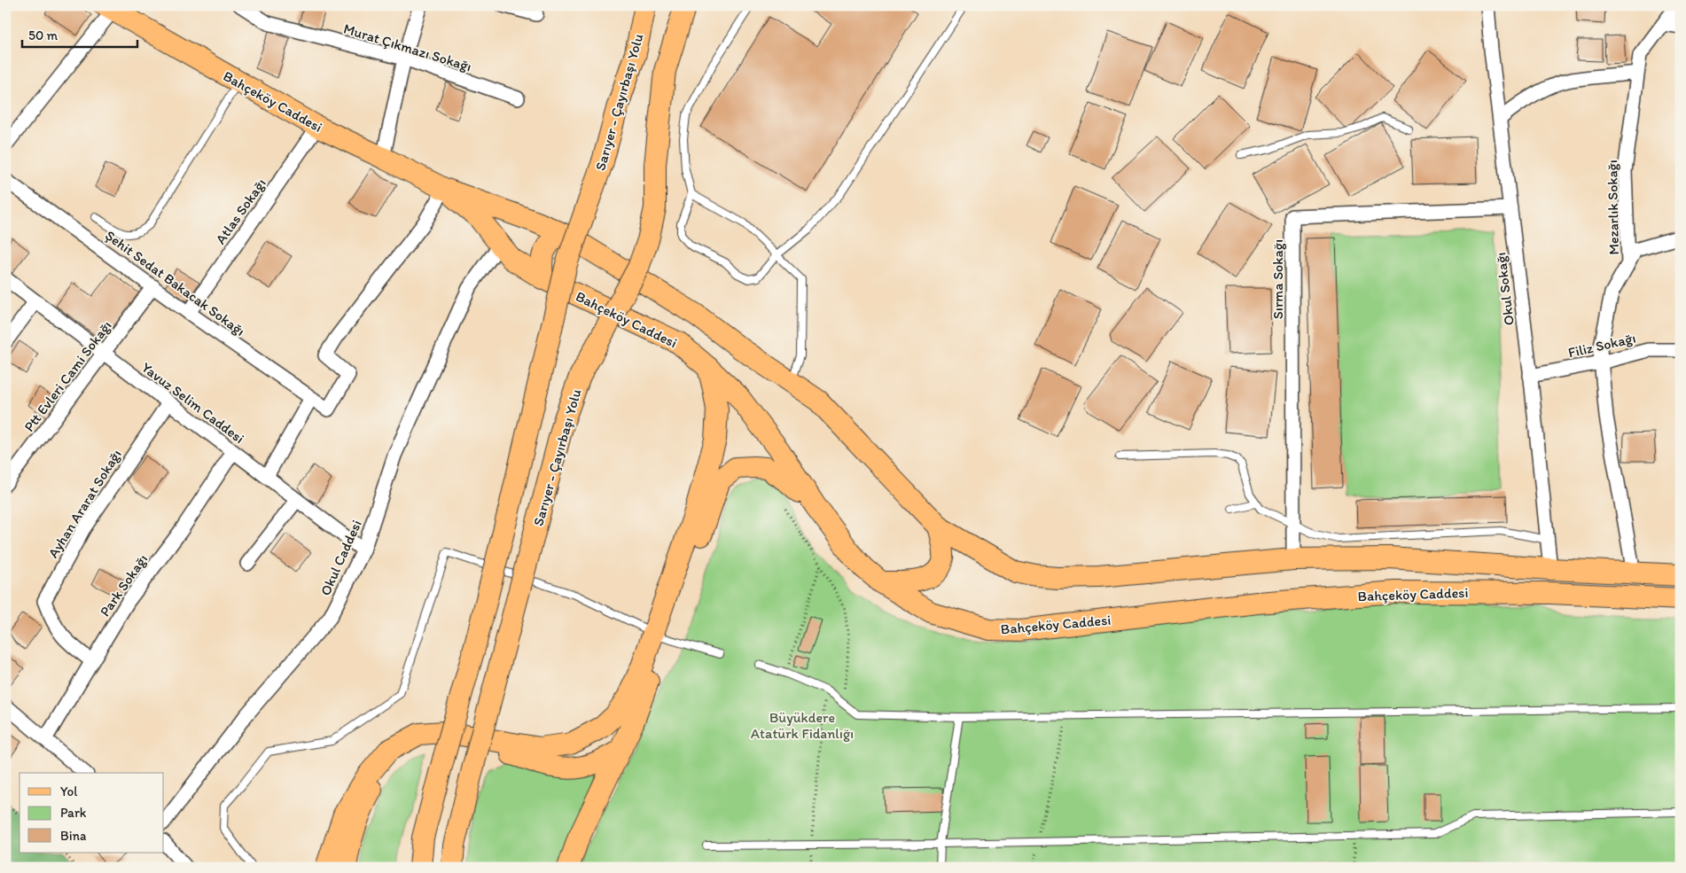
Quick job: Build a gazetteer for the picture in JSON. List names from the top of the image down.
{
  "streets": {
    "main road": ["Bahçeköy Caddesi", "Sarıyer - Çayırbaşı Yolu"],
    "street": [
      "Murat Çıkmazı Sokağı",
      "Mezarlık Sokağı",
      "Atlas Sokağı",
      "Sırma Sokağı",
      "Şehit Sedat Bakacak Sokağı",
      "Okul Sokağı",
      "Filiz Sokağı",
      "Ptt Evleri Cami Sokağı",
      "Yavuz Selim Caddesi",
      "Ayhan Ararat Sokağı",
      "Okul Caddesi",
      "Park Sokağı"
    ]
  },
  "crossings": [
    ["Bahçeköy Caddesi", "Mezarlık Sokağı"],
    ["Bahçeköy Caddesi", "Atlas Sokağı"],
    ["Bahçeköy Caddesi", "Sırma Sokağı"],
    ["Bahçeköy Caddesi", "Şehit Sedat Bakacak Sokağı"],
    ["Bahçeköy Caddesi", "Okul Sokağı"],
    ["Bahçeköy Caddesi", "Okul Caddesi"],
    ["Mezarlık Sokağı", "Filiz Sokağı"],
    ["Atlas Sokağı", "Şehit Sedat Bakacak Sokağı"],
    ["Sırma Sokağı", "Okul Sokağı"],
    ["Şehit Sedat Bakacak Sokağı", "Ptt Evleri Cami Sokağı"],
    ["Okul Sokağı", "Filiz Sokağı"],
    ["Ptt Evleri Cami Sokağı", "Yavuz Selim Caddesi"],
    ["Yavuz Selim Caddesi", "Ayhan Ararat Sokağı"],
    ["Yavuz Selim Caddesi", "Okul Caddesi"],
    ["Yavuz Selim Caddesi", "Park Sokağı"],
    ["Ayhan Ararat Sokağı", "Park Sokağı"]
  ],
  "parks": ["Büyükdere Atatürk Fidanlığı"],
  "legend": ["Yol", "Park", "Bina"],
  "scale_bar": "50 m"
}
